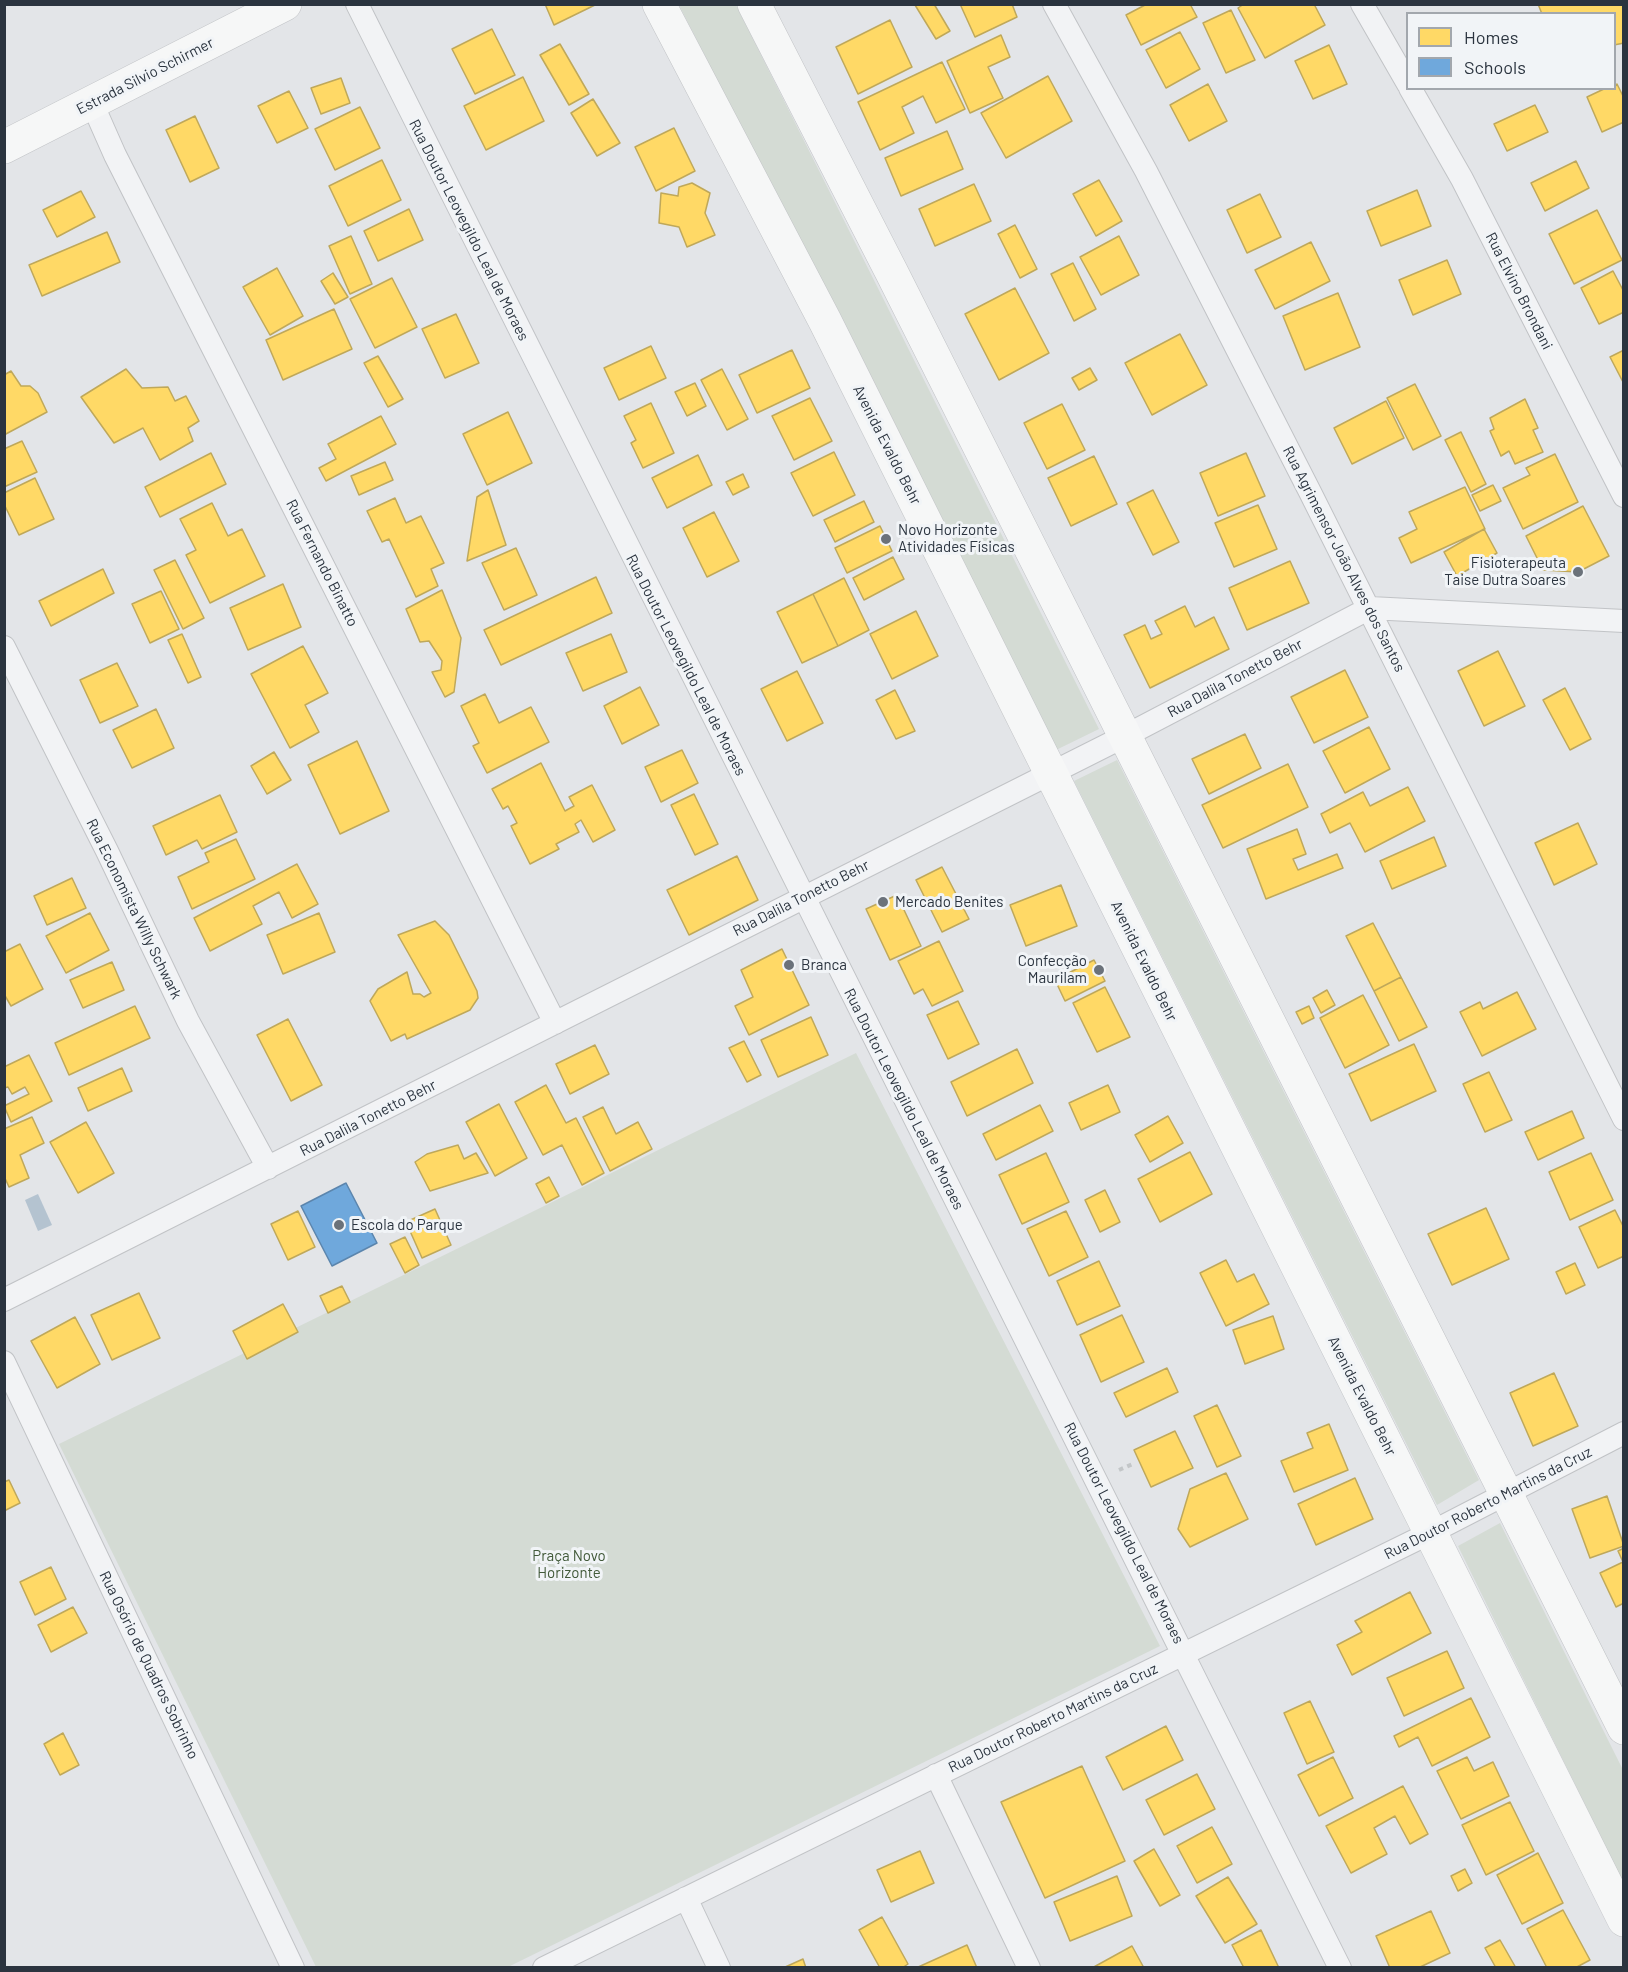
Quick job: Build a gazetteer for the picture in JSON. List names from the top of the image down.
{
  "streets": {
    "street": [
      "Estrada Silvio Schirmer",
      "Rua Doutor Leovegildo Leal de Moraes",
      "Rua Elvino Brondani",
      "Avenida Evaldo Behr",
      "Rua Agrimensor João Alves dos Santos",
      "Rua Fernando Binatto",
      "Rua Dalila Tonetto Behr",
      "Rua Economista Willy Schwark",
      "Rua Doutor Roberto Martins da Cruz",
      "Rua Osório de Quadros Sobrinho"
    ]
  },
  "crossings": [
    ["Estrada Silvio Schirmer", "Rua Fernando Binatto"],
    ["Rua Doutor Leovegildo Leal de Moraes", "Rua Dalila Tonetto Behr"],
    ["Rua Doutor Leovegildo Leal de Moraes", "Rua Doutor Roberto Martins da Cruz"],
    ["Avenida Evaldo Behr", "Rua Dalila Tonetto Behr"],
    ["Avenida Evaldo Behr", "Rua Doutor Roberto Martins da Cruz"],
    ["Rua Agrimensor João Alves dos Santos", "Rua Dalila Tonetto Behr"],
    ["Rua Fernando Binatto", "Rua Dalila Tonetto Behr"],
    ["Rua Dalila Tonetto Behr", "Rua Economista Willy Schwark"]
  ],
  "parks": ["Praça Novo Horizonte"],
  "places": [
    "Novo Horizonte Atividades Físicas",
    "Fisioterapeuta Taise Dutra Soares",
    "Mercado Benites",
    "Branca",
    "Confecção Maurilam",
    "Escola do Parque"
  ],
  "legend": ["Homes", "Schools"]
}
